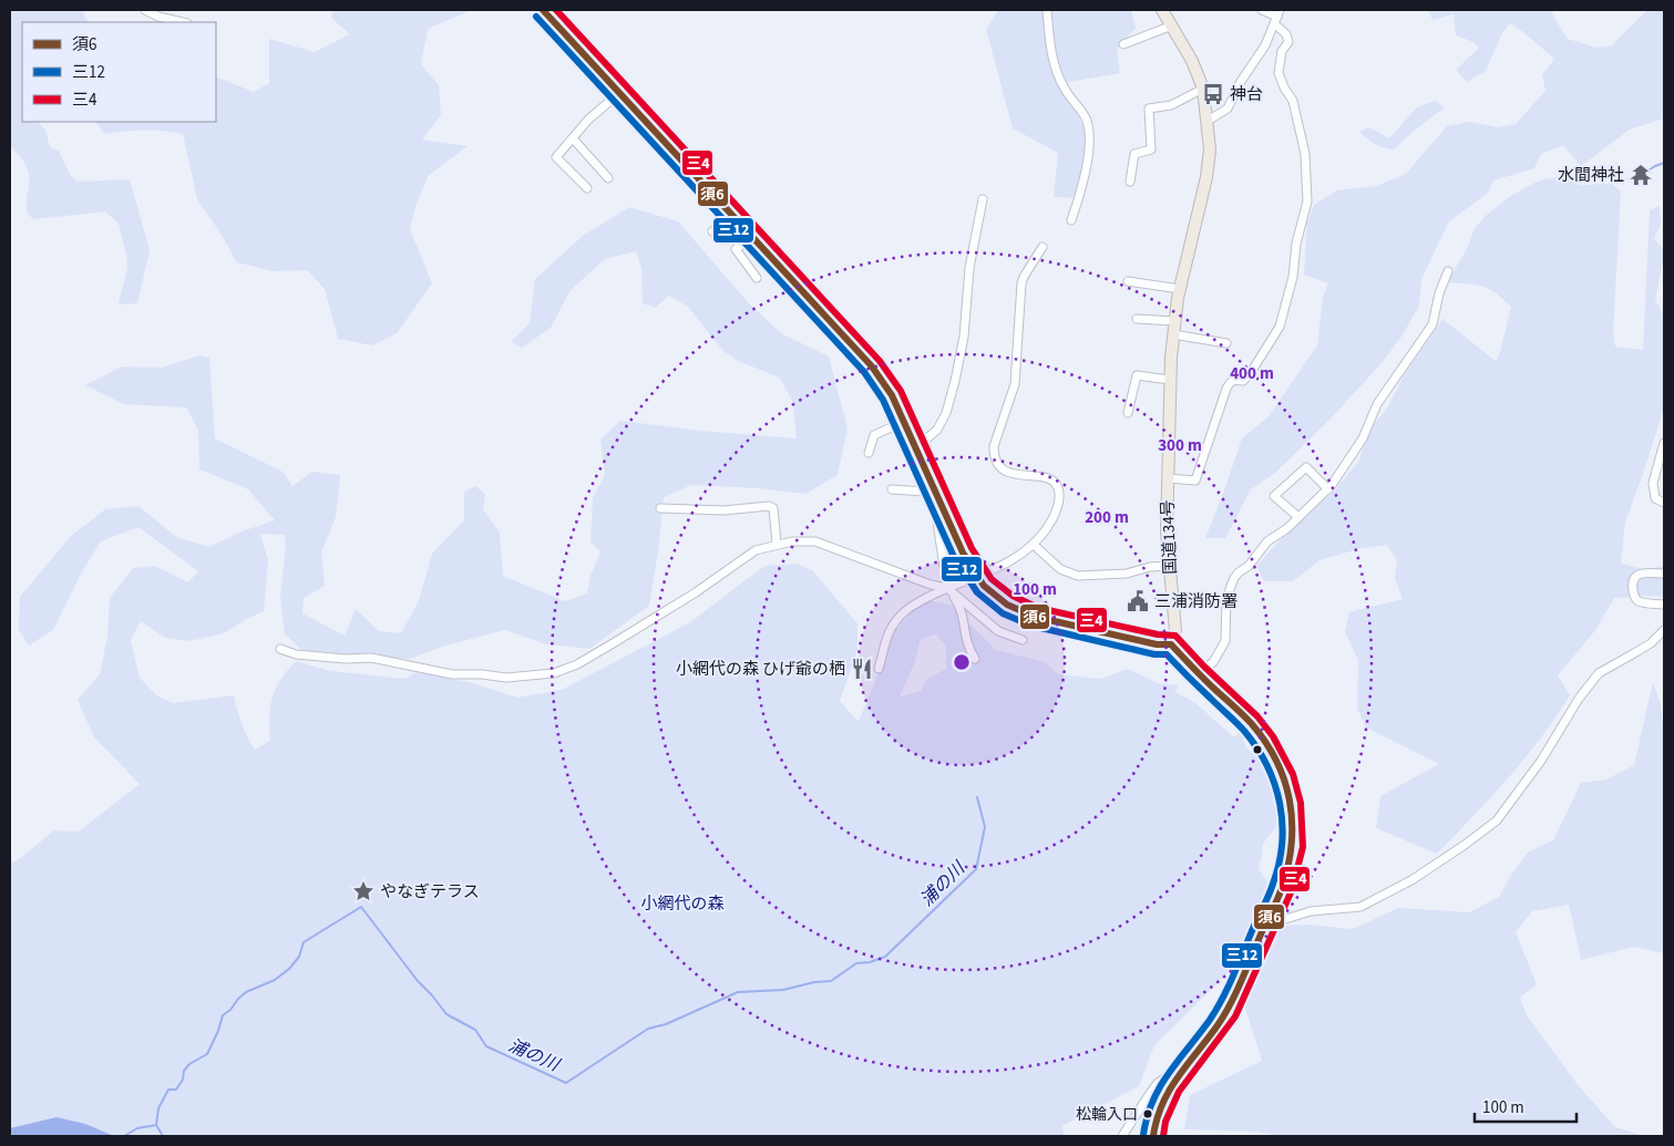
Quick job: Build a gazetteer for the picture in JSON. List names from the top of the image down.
{
  "streets": {
    "highway": ["国道134号"]
  },
  "water": ["浦の川"],
  "parks": ["小網代の森"],
  "places": {
    "bus stop": ["神台"],
    "temple": ["水間神社"],
    "public building": ["三浦消防署"],
    "restaurant": ["小網代の森 ひげ爺の栖"],
    "place": ["やなぎテラス"],
    "other": ["松輪入口"]
  },
  "lines": ["transit line 須6", "transit line 三4", "transit line 三12"],
  "legend": ["須6", "三12", "三4"],
  "scale_bar": "100 m",
  "rings": [
    "400 m",
    "300 m",
    "200 m",
    "100 m"
  ]
}
